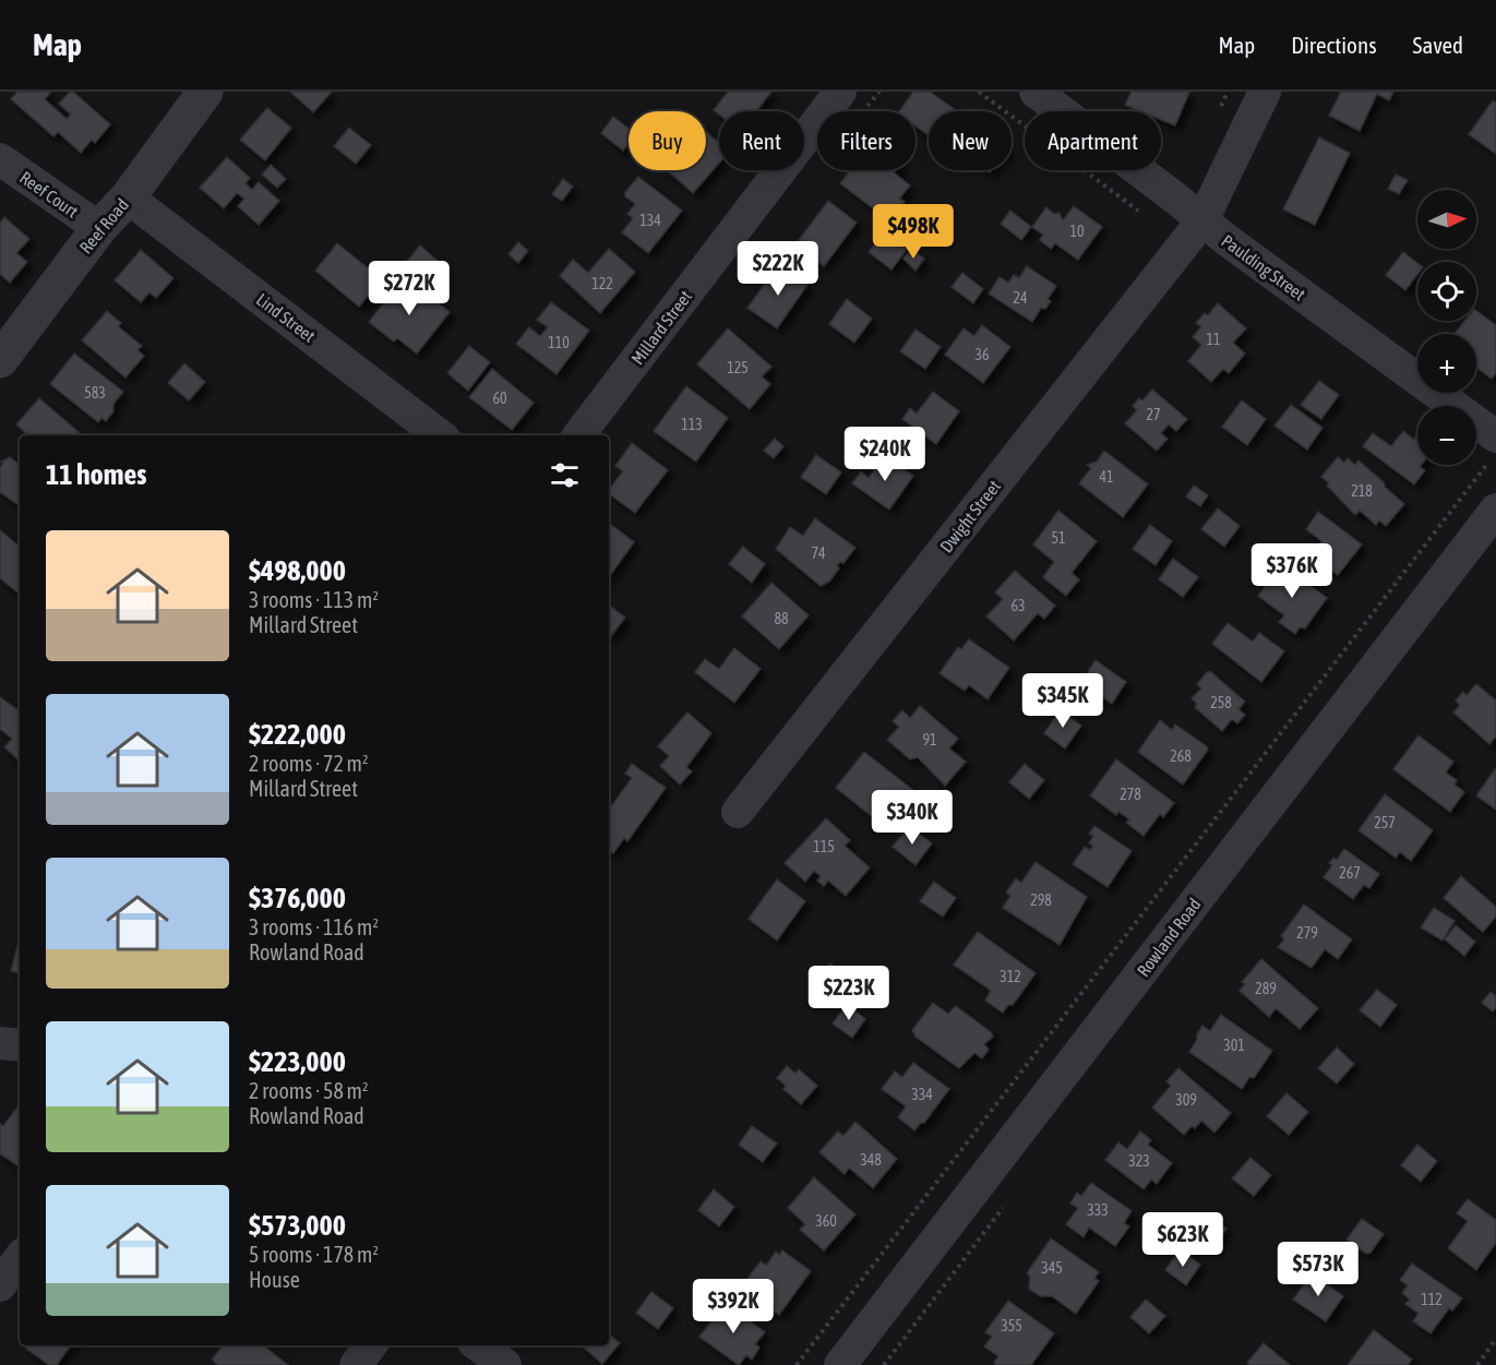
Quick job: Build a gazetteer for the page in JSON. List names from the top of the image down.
{
  "streets": {
    "street": [
      "Reef Court",
      "Reef Road",
      "Paulding Street",
      "Lind Street",
      "Millard Street",
      "Dwight Street",
      "Rowland Road"
    ]
  },
  "crossings": [
    ["Reef Court", "Reef Road"],
    ["Reef Road", "Lind Street"],
    ["Paulding Street", "Dwight Street"]
  ],
  "house_numbers": [
    "134",
    "10",
    "122",
    "24",
    "11",
    "110",
    "36",
    "125",
    "583",
    "60",
    "27",
    "113",
    "41",
    "218",
    "51",
    "74",
    "63",
    "88",
    "258",
    "91",
    "268",
    "278",
    "257",
    "115",
    "267",
    "298",
    "279",
    "312",
    "289",
    "301",
    "334",
    "309",
    "348",
    "323",
    "333",
    "360",
    "345",
    "112",
    "355"
  ],
  "north": "right",
  "page": {
    "header": "Map",
    "nav": ["Map", "Directions", "Saved"],
    "chip": [
      "Buy",
      "Rent",
      "Filters",
      "New",
      "Apartment"
    ],
    "map_buttons": ["+", "−"],
    "price": [
      "$498K",
      "$222K",
      "$272K",
      "$240K",
      "$376K",
      "$345K",
      "$340K",
      "$223K",
      "$623K",
      "$573K",
      "$392K"
    ],
    "heading": "11 homes",
    "list": [
      {
        "name": "$498,000",
        "note": "3 rooms · 113 m² · Millard Street"
      },
      {
        "name": "$222,000",
        "note": "2 rooms · 72 m² · Millard Street"
      },
      {
        "name": "$376,000",
        "note": "3 rooms · 116 m² · Rowland Road"
      },
      {
        "name": "$223,000",
        "note": "2 rooms · 58 m² · Rowland Road"
      },
      {
        "name": "$573,000",
        "note": "5 rooms · 178 m² · House"
      }
    ]
  }
}
